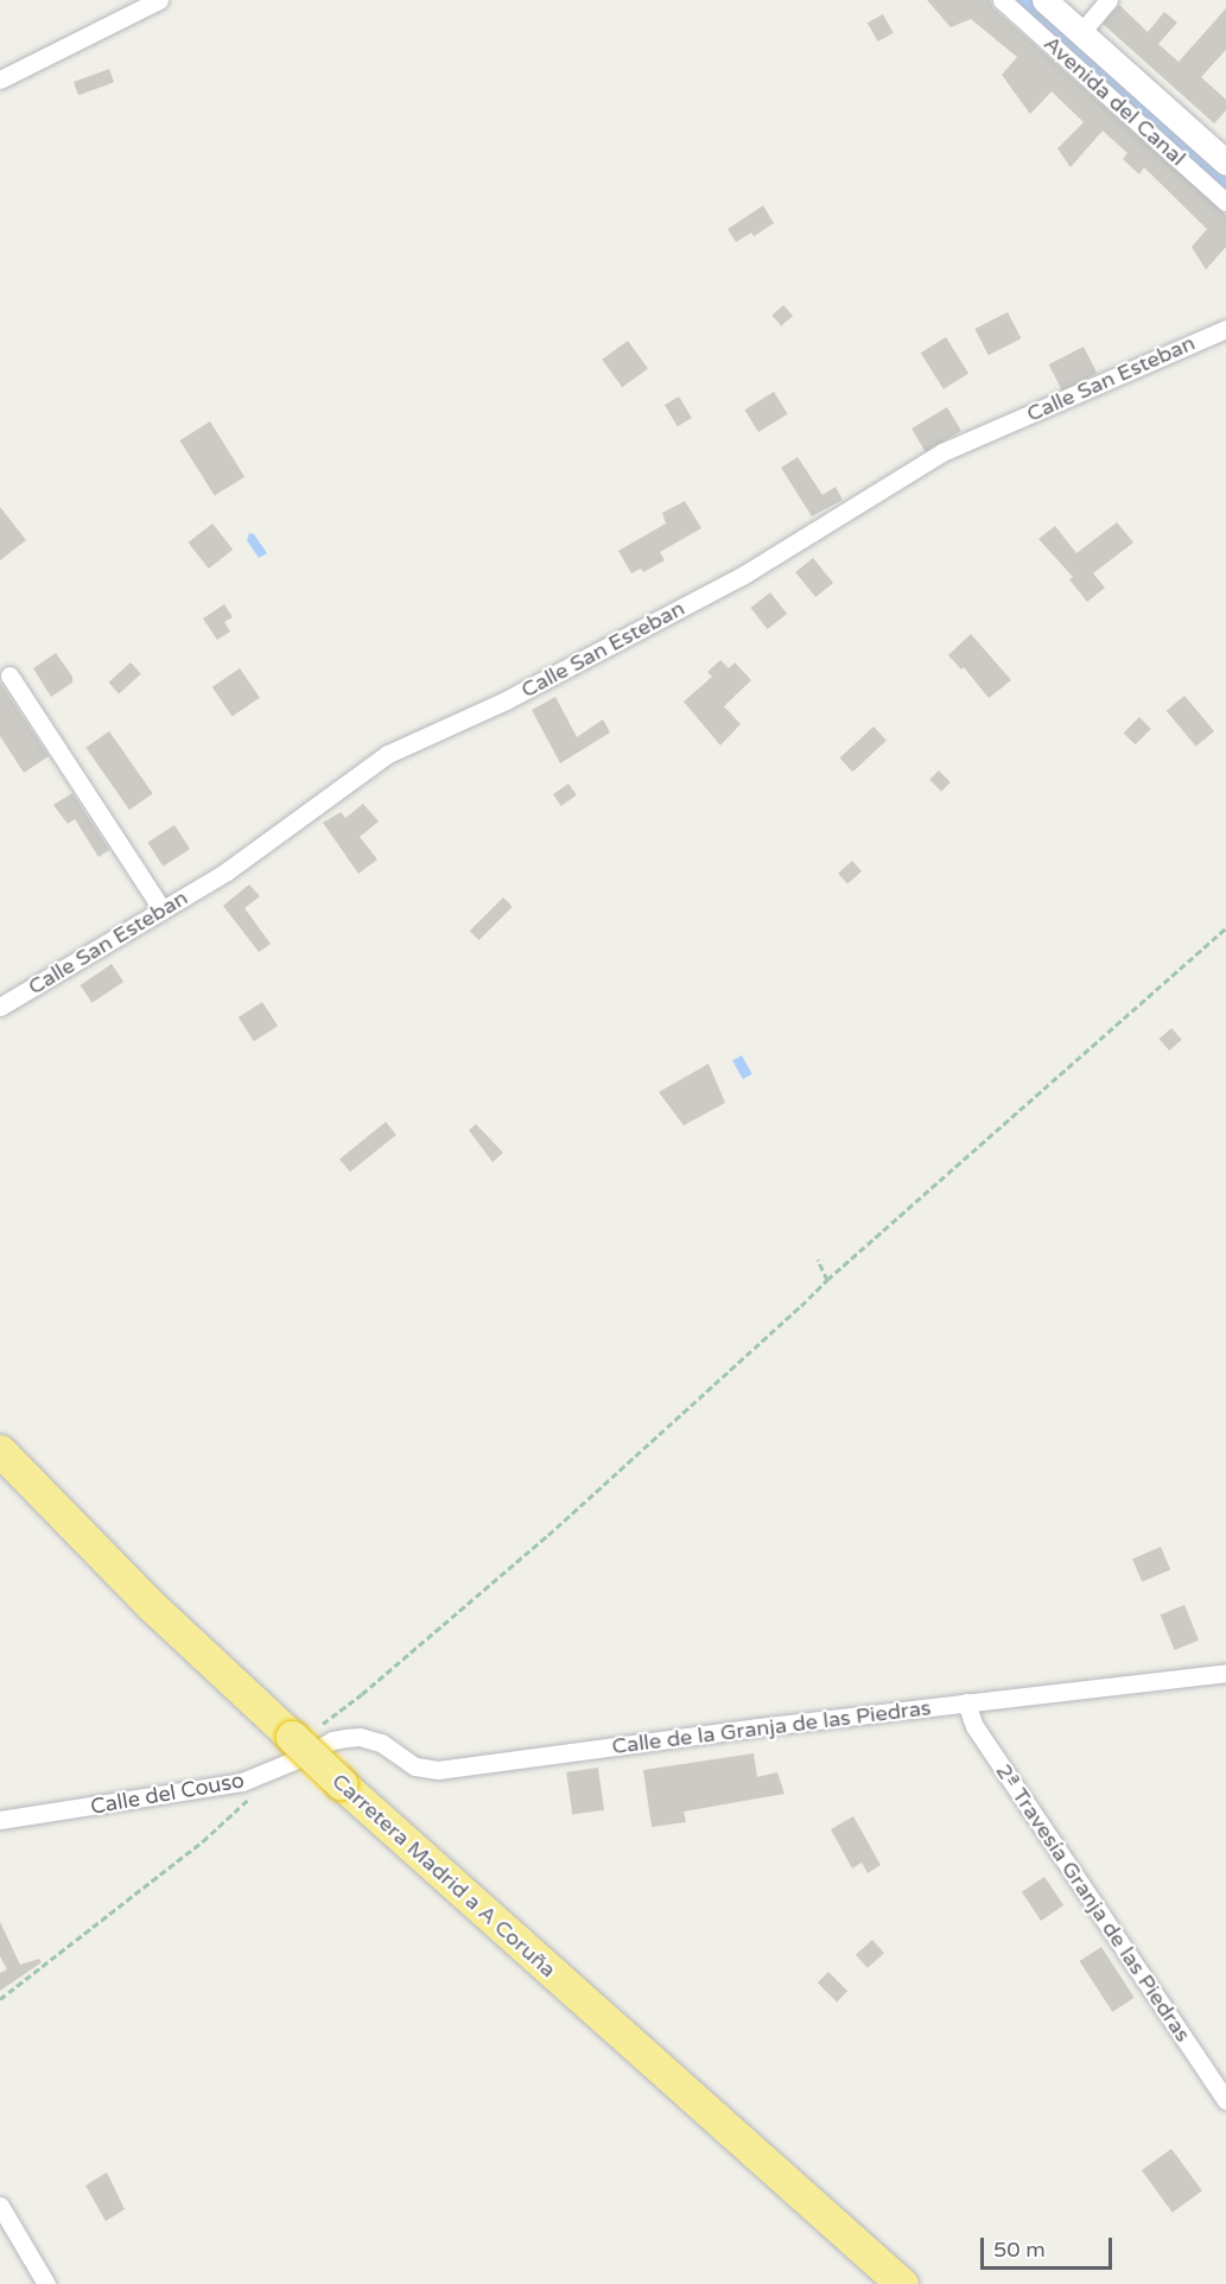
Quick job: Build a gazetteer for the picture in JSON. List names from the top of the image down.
{
  "streets": {
    "highway": ["Carretera Madrid a A Coruña"],
    "street": [
      "Avenida del Canal",
      "Calle San Esteban",
      "Calle de la Granja de las Piedras",
      "Calle del Couso",
      "2ª Travesía Granja de las Piedras"
    ]
  },
  "crossings": [
    ["Calle de la Granja de las Piedras", "Calle del Couso"],
    ["Calle de la Granja de las Piedras", "2ª Travesía Granja de las Piedras"]
  ],
  "scale_bar": "50 m"
}
